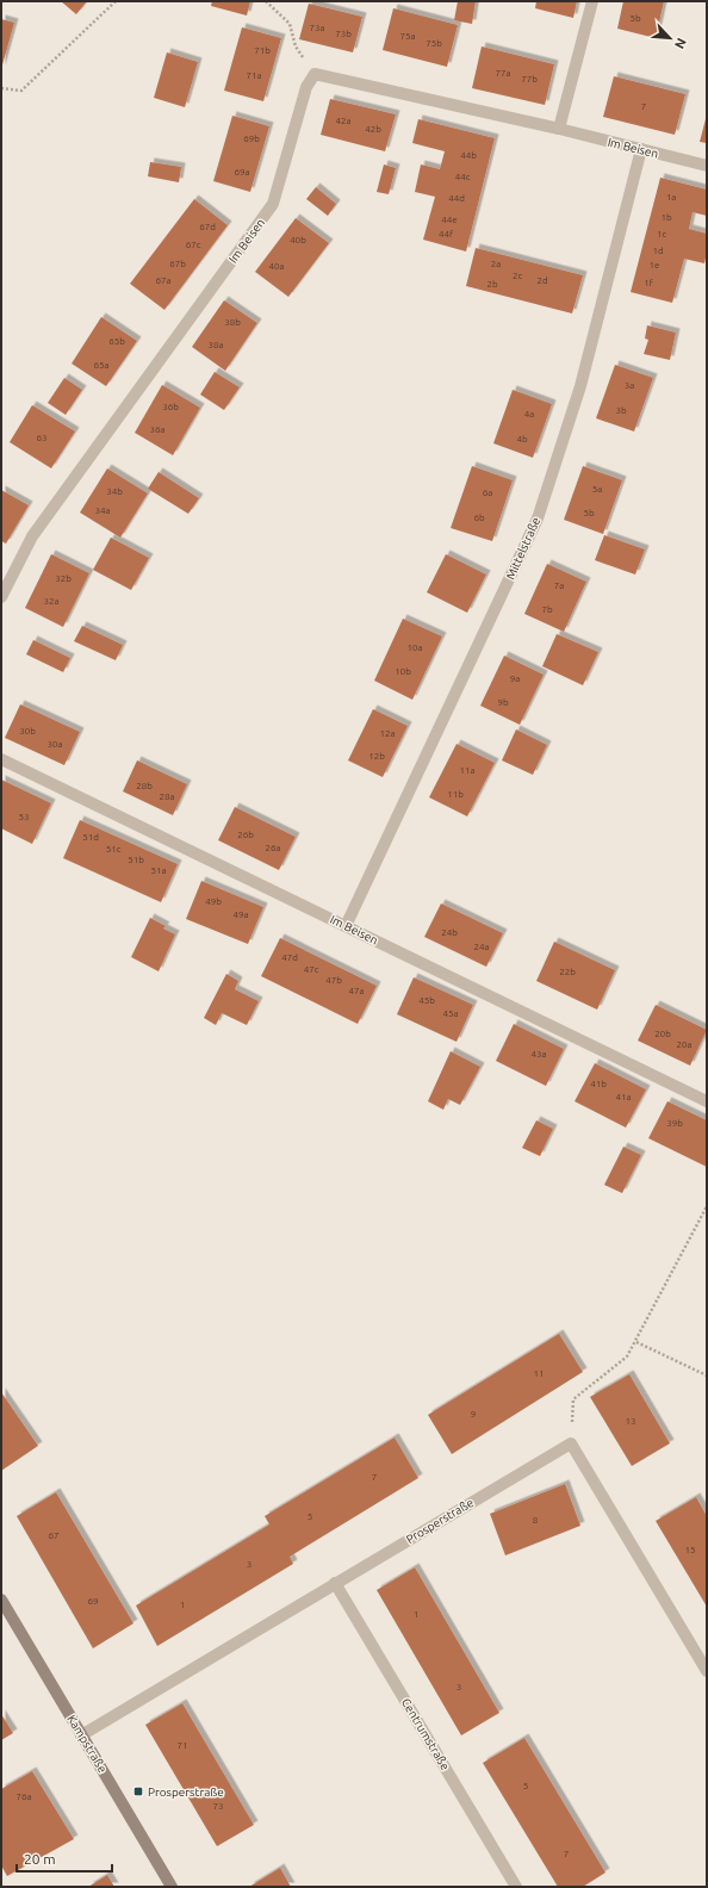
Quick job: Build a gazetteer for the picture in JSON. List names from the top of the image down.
{
  "streets": {
    "street": [
      "Im Beisen",
      "Mittelstraße",
      "Prosperstraße",
      "Centrumstraße",
      "Kampstraße"
    ]
  },
  "crossings": [
    ["Im Beisen", "Mittelstraße"],
    ["Prosperstraße", "Centrumstraße"],
    ["Prosperstraße", "Kampstraße"]
  ],
  "places": {
    "transit": ["Prosperstraße"]
  },
  "house_numbers": [
    "5b",
    "73a",
    "73b",
    "75a",
    "75b",
    "71b",
    "77a",
    "71a",
    "77b",
    "7",
    "42a",
    "42b",
    "69b",
    "44b",
    "69a",
    "44c",
    "1a",
    "44d",
    "1b",
    "44e",
    "67d",
    "44f",
    "1c",
    "40b",
    "67c",
    "1d",
    "67b",
    "2a",
    "1e",
    "40a",
    "2c",
    "67a",
    "2d",
    "1f",
    "2b",
    "38b",
    "65b",
    "38a",
    "65a",
    "3a",
    "36b",
    "3b",
    "4a",
    "36a",
    "63",
    "4b",
    "5a",
    "34b",
    "6a",
    "34a",
    "5b",
    "6b",
    "32b",
    "7a",
    "32a",
    "7b",
    "10a",
    "10b",
    "9a",
    "9b",
    "30b",
    "12a",
    "30a",
    "12b",
    "11a",
    "28b",
    "11b",
    "28a",
    "53",
    "26b",
    "51d",
    "26a",
    "51c",
    "51b",
    "51a",
    "49b",
    "49a",
    "24b",
    "24a",
    "47d",
    "47c",
    "22b",
    "47b",
    "47a",
    "45b",
    "45a",
    "20b",
    "20a",
    "43a",
    "41b",
    "41a",
    "39b",
    "11",
    "9",
    "13",
    "7",
    "5",
    "8",
    "67",
    "15",
    "3",
    "69",
    "1",
    "1",
    "3",
    "71",
    "5",
    "76a",
    "73",
    "7"
  ],
  "scale_bar": "20 m",
  "north": "bottom right"
}
